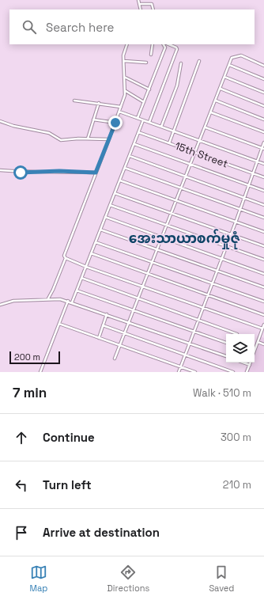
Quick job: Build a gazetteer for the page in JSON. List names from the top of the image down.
{
  "streets": {
    "street": ["15th Street"]
  },
  "districts": ["အေးသာယာစက်မှုဇုံ"],
  "scale_bar": "200 m",
  "page": {
    "search": "Search here",
    "scale": "200 m",
    "heading": ["7 min", "Walk · 510 m"],
    "list": [
      ["Continue", "300 m"],
      ["Turn left", "210 m"],
      "Arrive at destination"
    ],
    "nav": ["Map", "Directions", "Saved"]
  }
}
